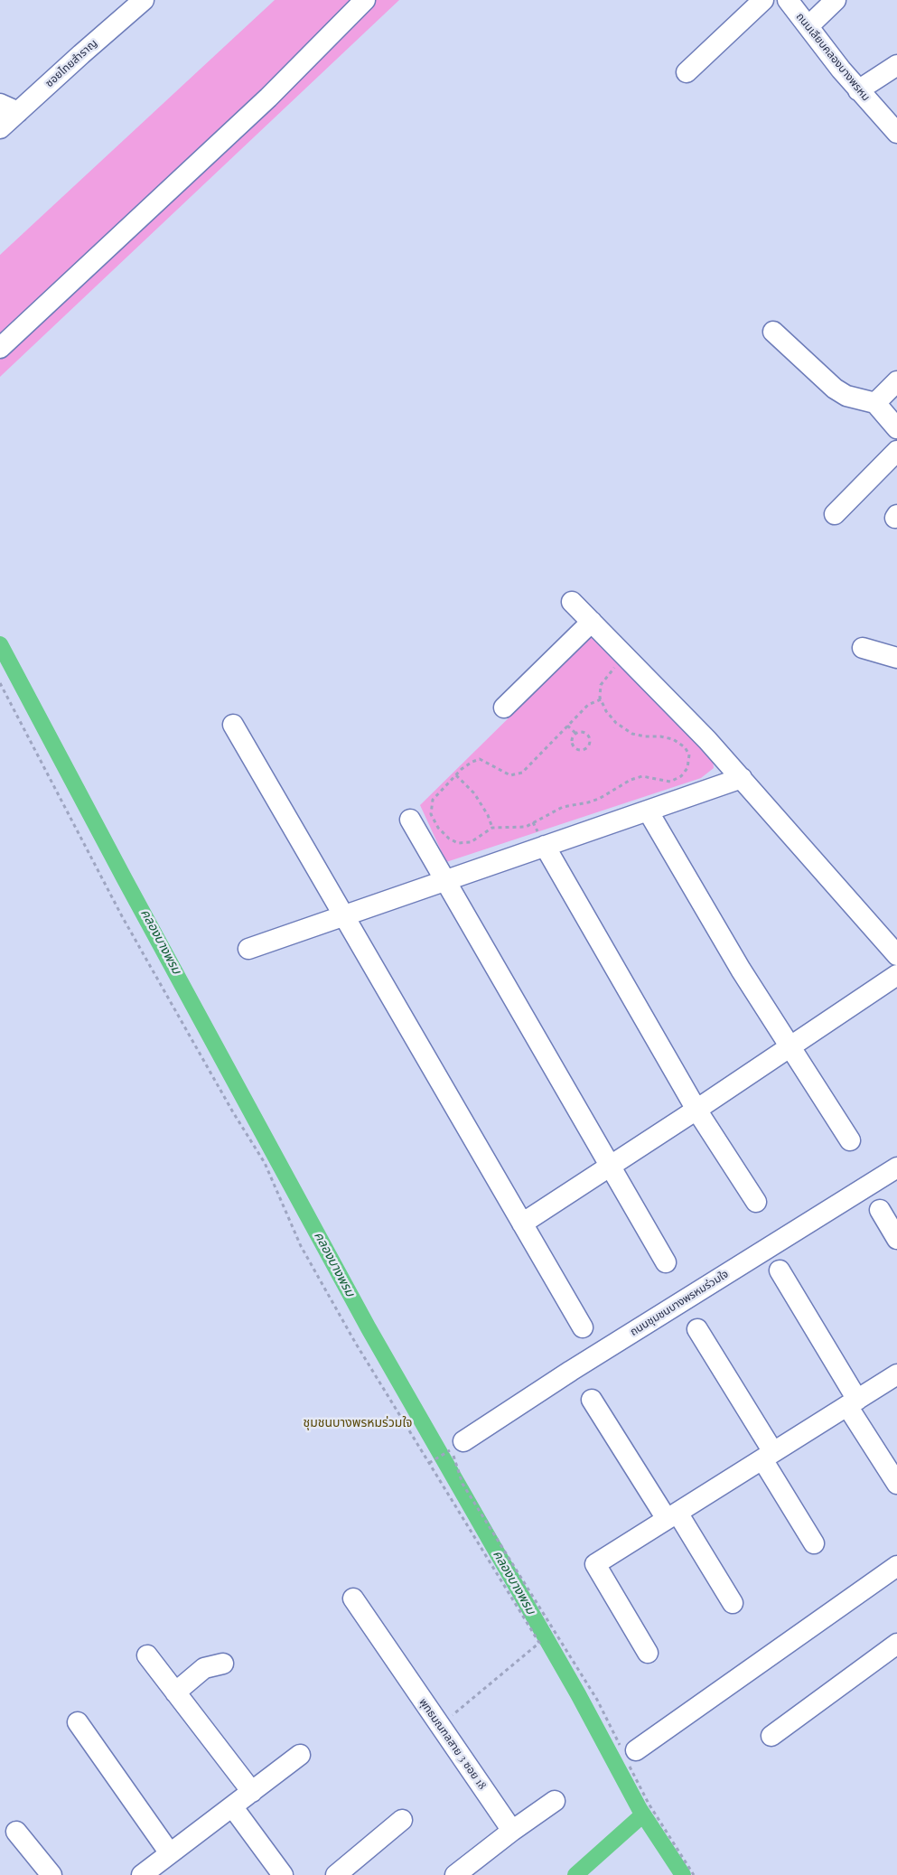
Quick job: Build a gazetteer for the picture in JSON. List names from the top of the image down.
{
  "streets": {
    "street": [
      "ถนนเลียบคลองบางพรหม",
      "ซอยไทยสำราญ",
      "ถนนชุมชนบางพรหมร่วมใจ",
      "พุทธมณฑลสาย 3 ซอย 18"
    ]
  },
  "districts": ["ชุมชนบางพรหมร่วมใจ"],
  "water": ["คลองบางพรม"]
}
